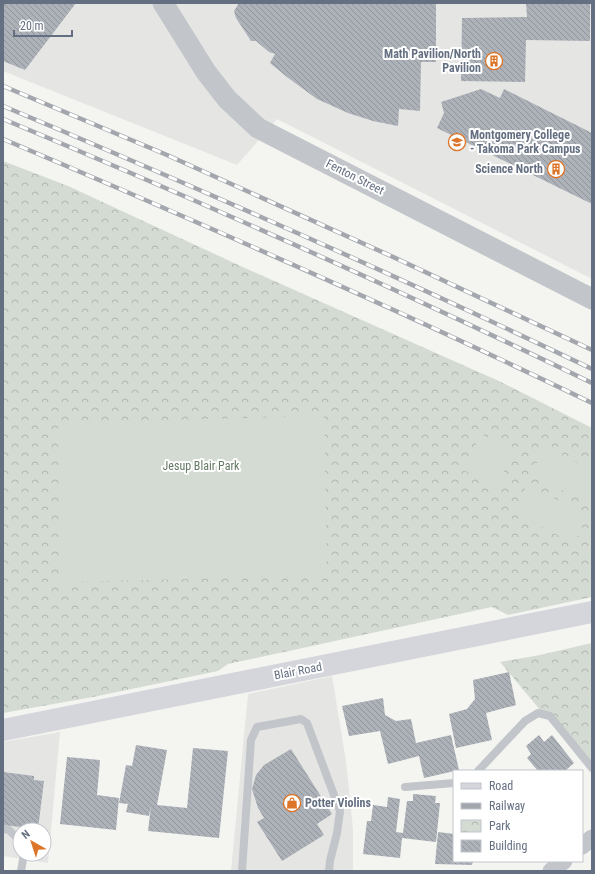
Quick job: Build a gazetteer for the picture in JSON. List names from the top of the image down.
{
  "streets": {
    "main road": ["Blair Road"],
    "street": ["Fenton Street"]
  },
  "parks": ["Jesup Blair Park"],
  "places": {
    "building": ["Math Pavilion/North Pavilion", "Science North"],
    "school or university": ["Montgomery College - Takoma Park Campus"],
    "shop": ["Potter Violins"]
  },
  "legend": [
    "Road",
    "Railway",
    "Park",
    "Building"
  ],
  "scale_bar": "20 m",
  "north": "top left"
}
